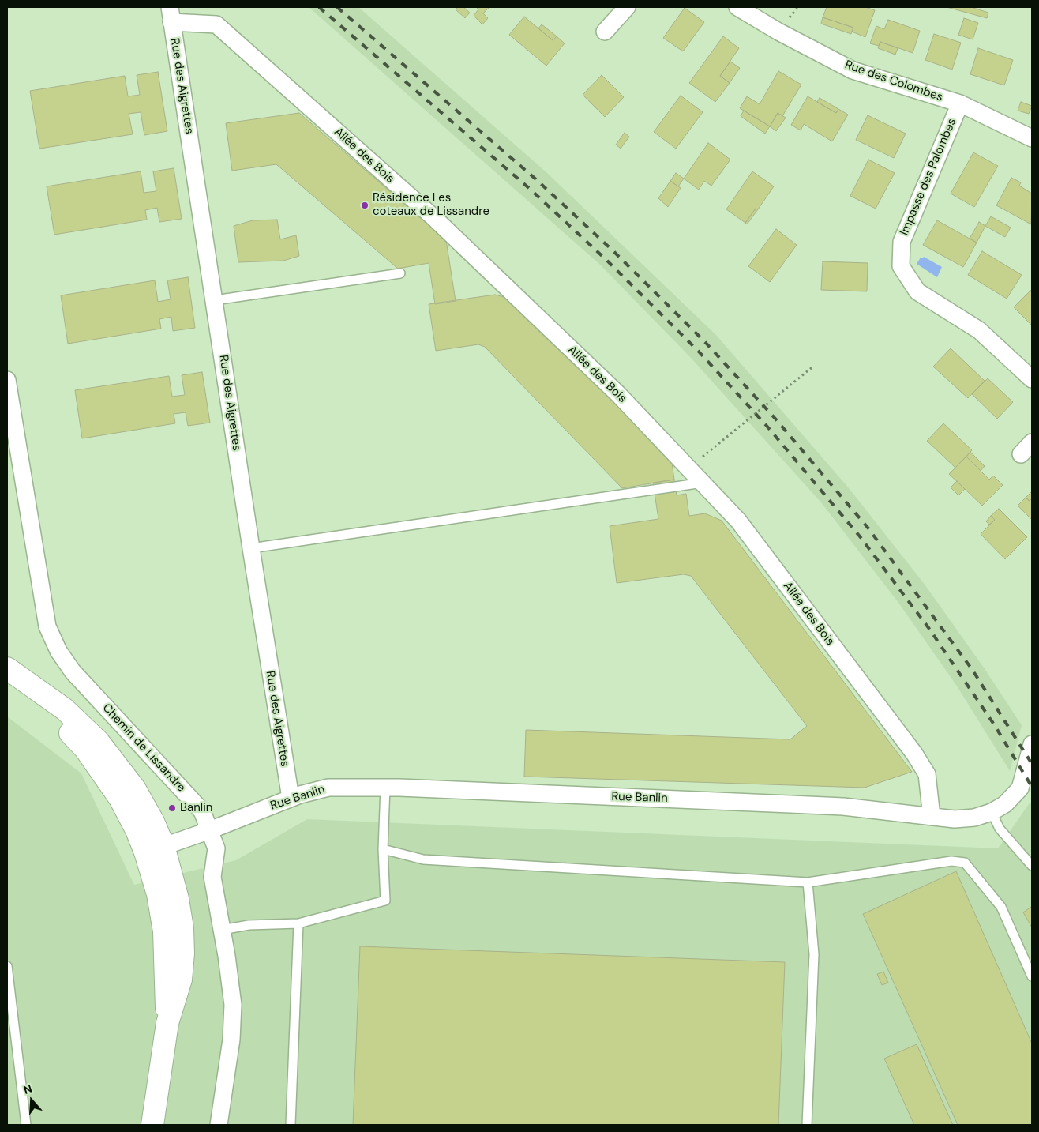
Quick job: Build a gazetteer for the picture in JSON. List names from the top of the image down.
{
  "streets": {
    "street": [
      "Rue des Colombes",
      "Rue des Aigrettes",
      "Allée des Bois",
      "Impasse des Palombes",
      "Chemin de Lissandre",
      "Rue Banlin"
    ]
  },
  "crossings": [
    ["Rue des Colombes", "Impasse des Palombes"],
    ["Rue des Aigrettes", "Allée des Bois"],
    ["Rue des Aigrettes", "Rue Banlin"],
    ["Allée des Bois", "Rue Banlin"],
    ["Chemin de Lissandre", "Rue Banlin"]
  ],
  "places": ["Résidence Les coteaux de Lissandre", "Banlin"],
  "north": "top"
}
